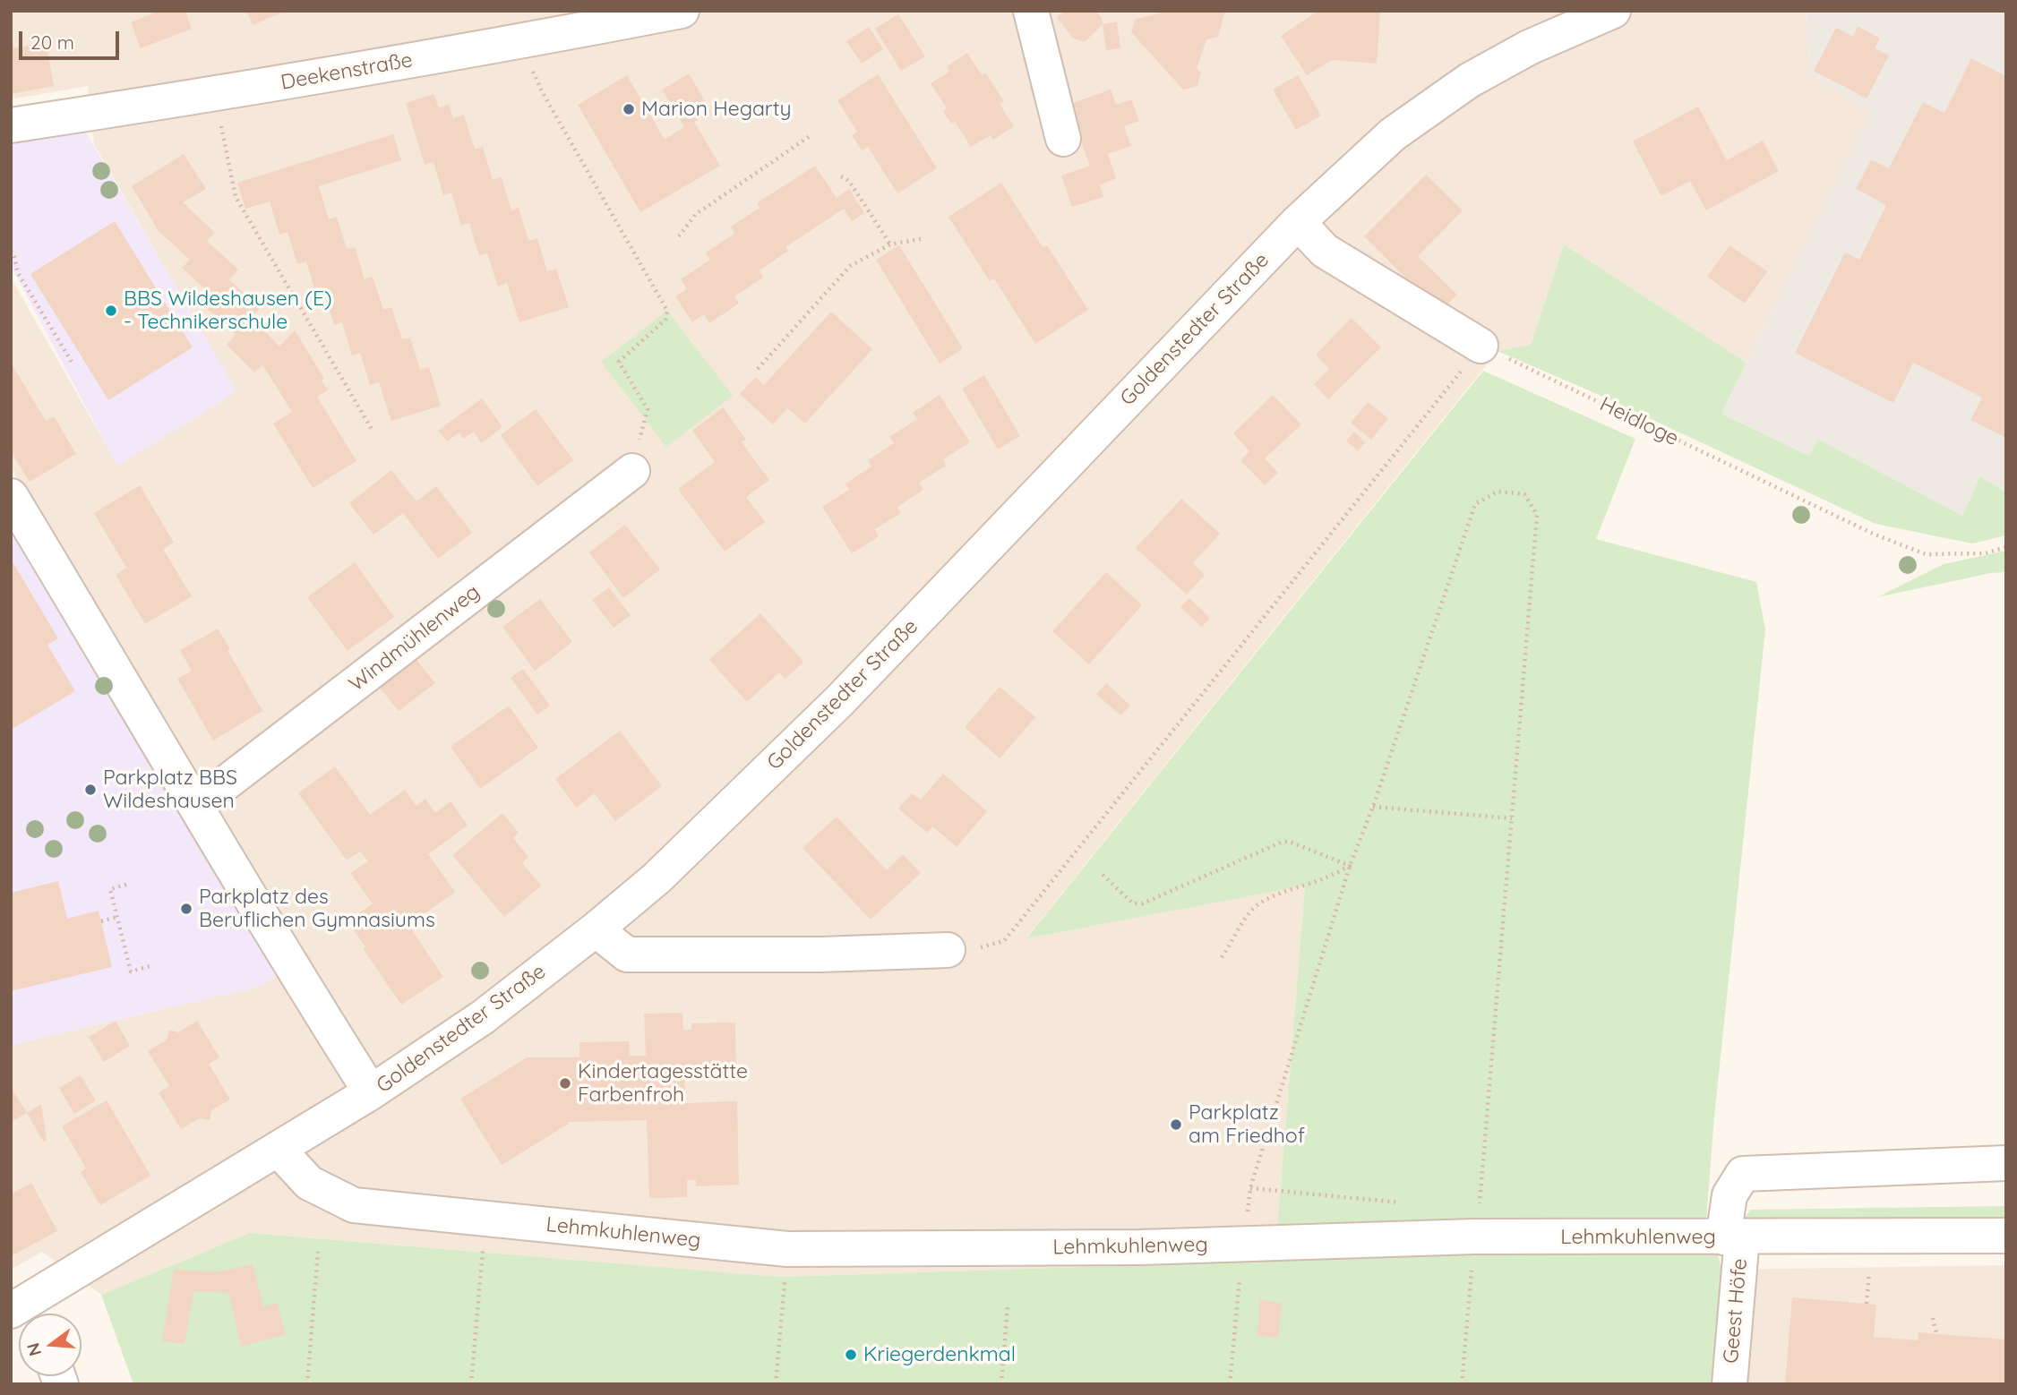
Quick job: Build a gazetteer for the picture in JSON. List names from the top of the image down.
{
  "streets": {
    "street": [
      "Deekenstraße",
      "Goldenstedter Straße",
      "Windmühlenweg",
      "Lehmkuhlenweg",
      "Geest Höfe"
    ],
    "path": ["Heidloge"]
  },
  "crossings": [
    ["Goldenstedter Straße", "Lehmkuhlenweg"],
    ["Lehmkuhlenweg", "Geest Höfe"]
  ],
  "places": [
    "Marion Hegarty",
    "BBS Wildeshausen (E) - Technikerschule",
    "Parkplatz BBS Wildeshausen",
    "Parkplatz des Beruflichen Gymnasiums",
    "Kindertagesstätte Farbenfroh",
    "Parkplatz am Friedhof",
    "Kriegerdenkmal"
  ],
  "scale_bar": "20 m",
  "north": "left"
}
